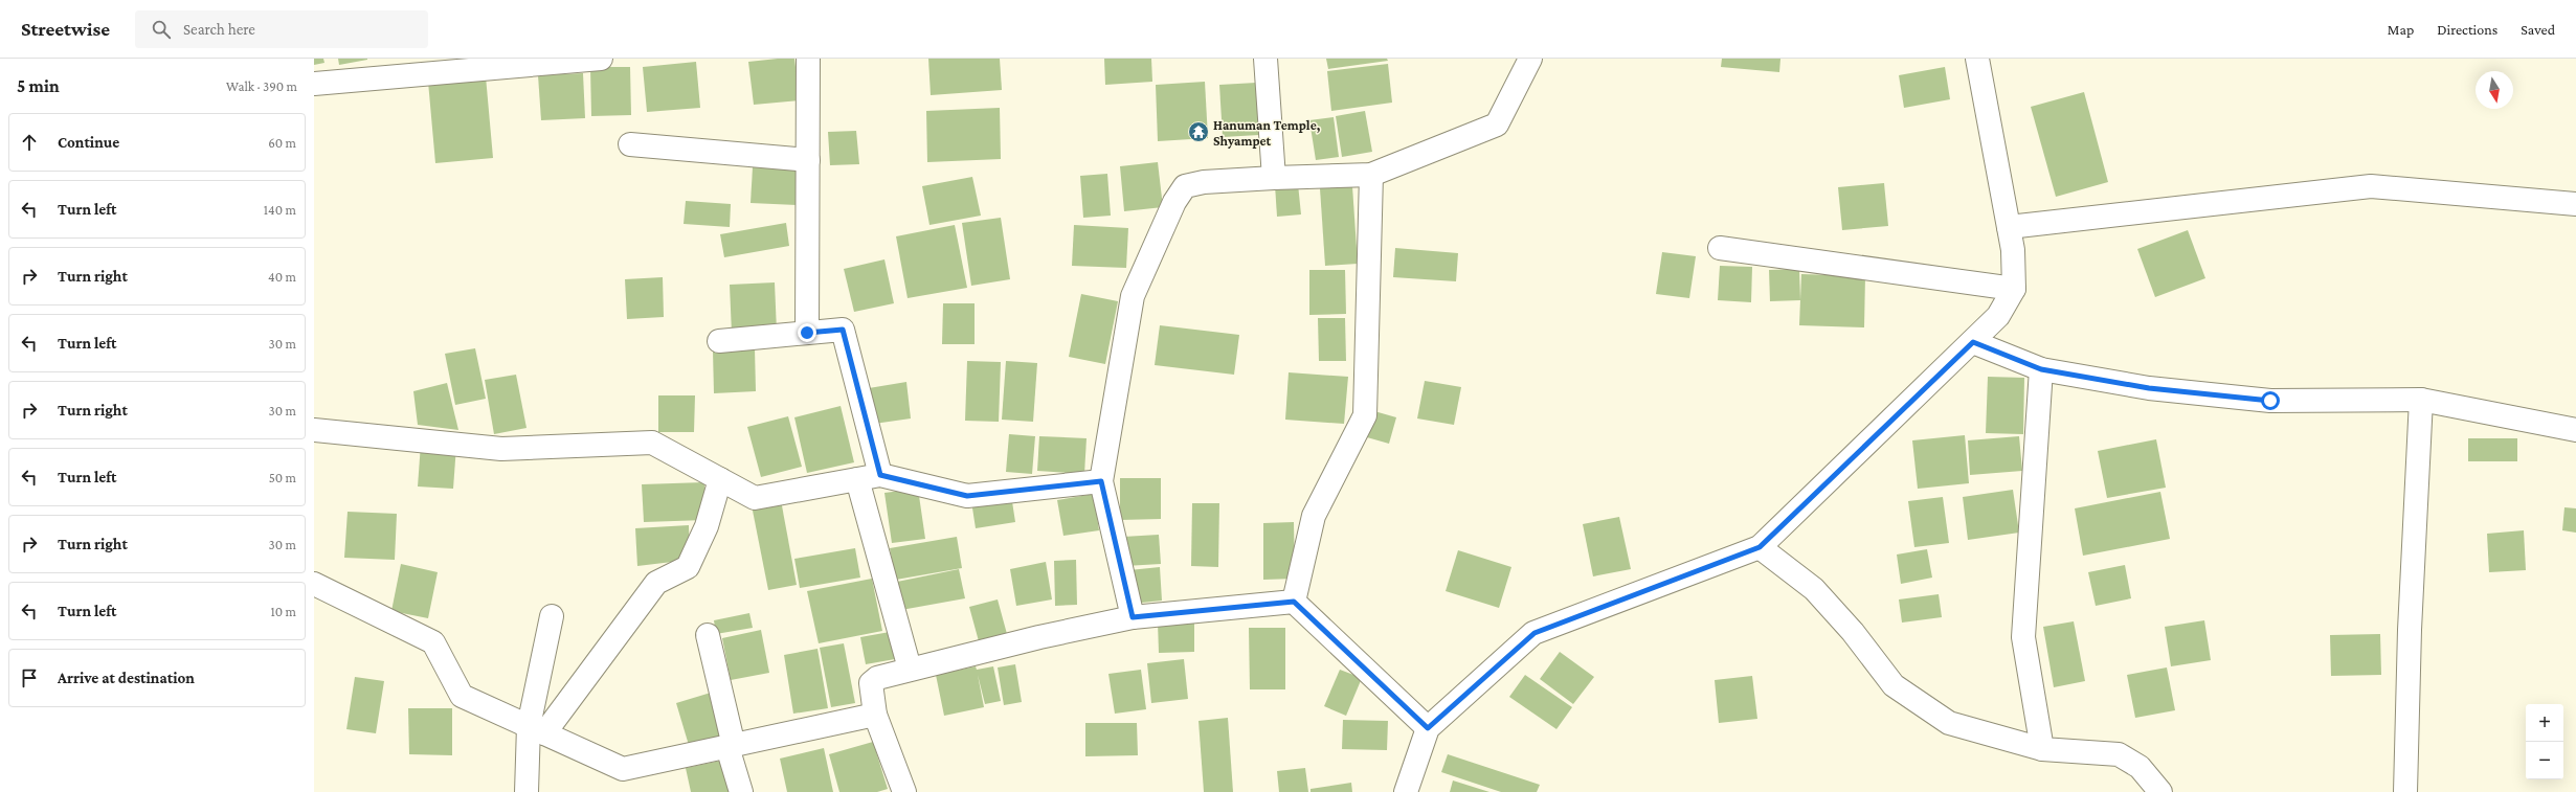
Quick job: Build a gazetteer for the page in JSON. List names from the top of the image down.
{
  "places": {
    "temple": ["Hanuman Temple, Shyampet"]
  },
  "north": "bottom",
  "page": {
    "header": "Streetwise",
    "search": "Search here",
    "nav": ["Map", "Directions", "Saved"],
    "heading": ["5 min", "Walk · 390 m"],
    "list": [
      ["Continue", "60 m"],
      ["Turn left", "140 m"],
      ["Turn right", "40 m"],
      ["Turn left", "30 m"],
      ["Turn right", "30 m"],
      ["Turn left", "50 m"],
      ["Turn right", "30 m"],
      ["Turn left", "10 m"],
      "Arrive at destination"
    ],
    "map_buttons": ["+", "−"]
  }
}
